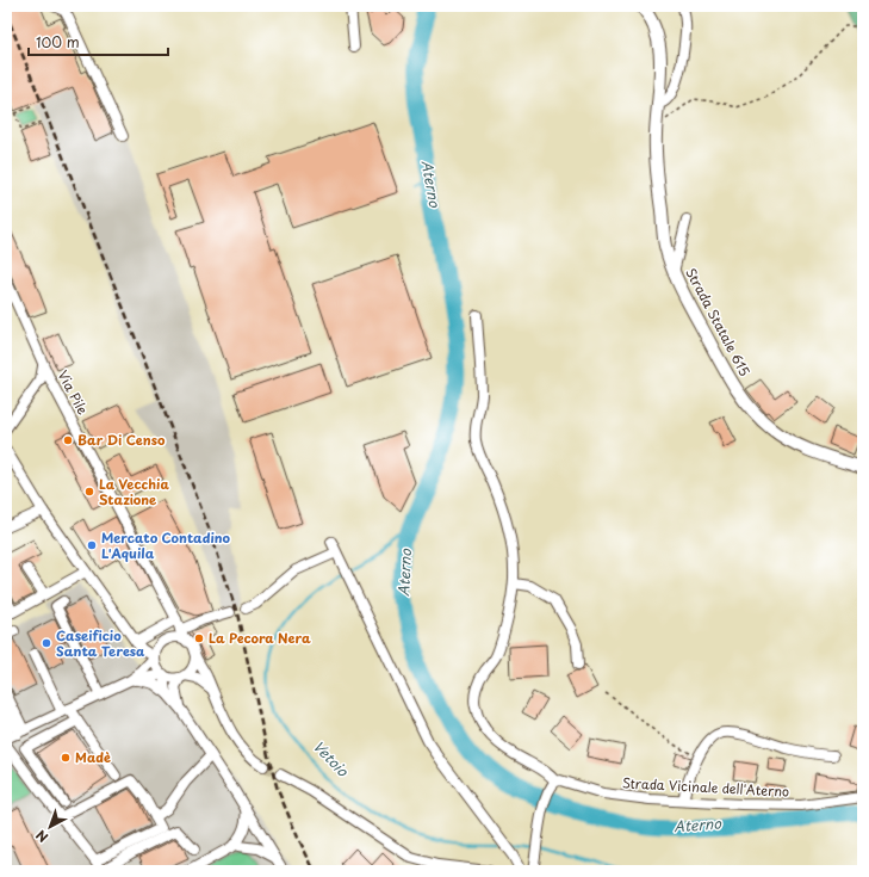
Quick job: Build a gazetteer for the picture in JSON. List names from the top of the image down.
{
  "streets": {
    "main road": ["Strada Statale 615"],
    "street": ["Via Pile", "Strada Vicinale dell'Aterno"]
  },
  "water": ["Aterno", "Vetoio"],
  "places": [
    "Bar Di Censo",
    "La Vecchia Stazione",
    "Mercato Contadino L'Aquila",
    "La Pecora Nera",
    "Caseificio Santa Teresa",
    "Madè"
  ],
  "scale_bar": "100 m",
  "north": "bottom left"
}
